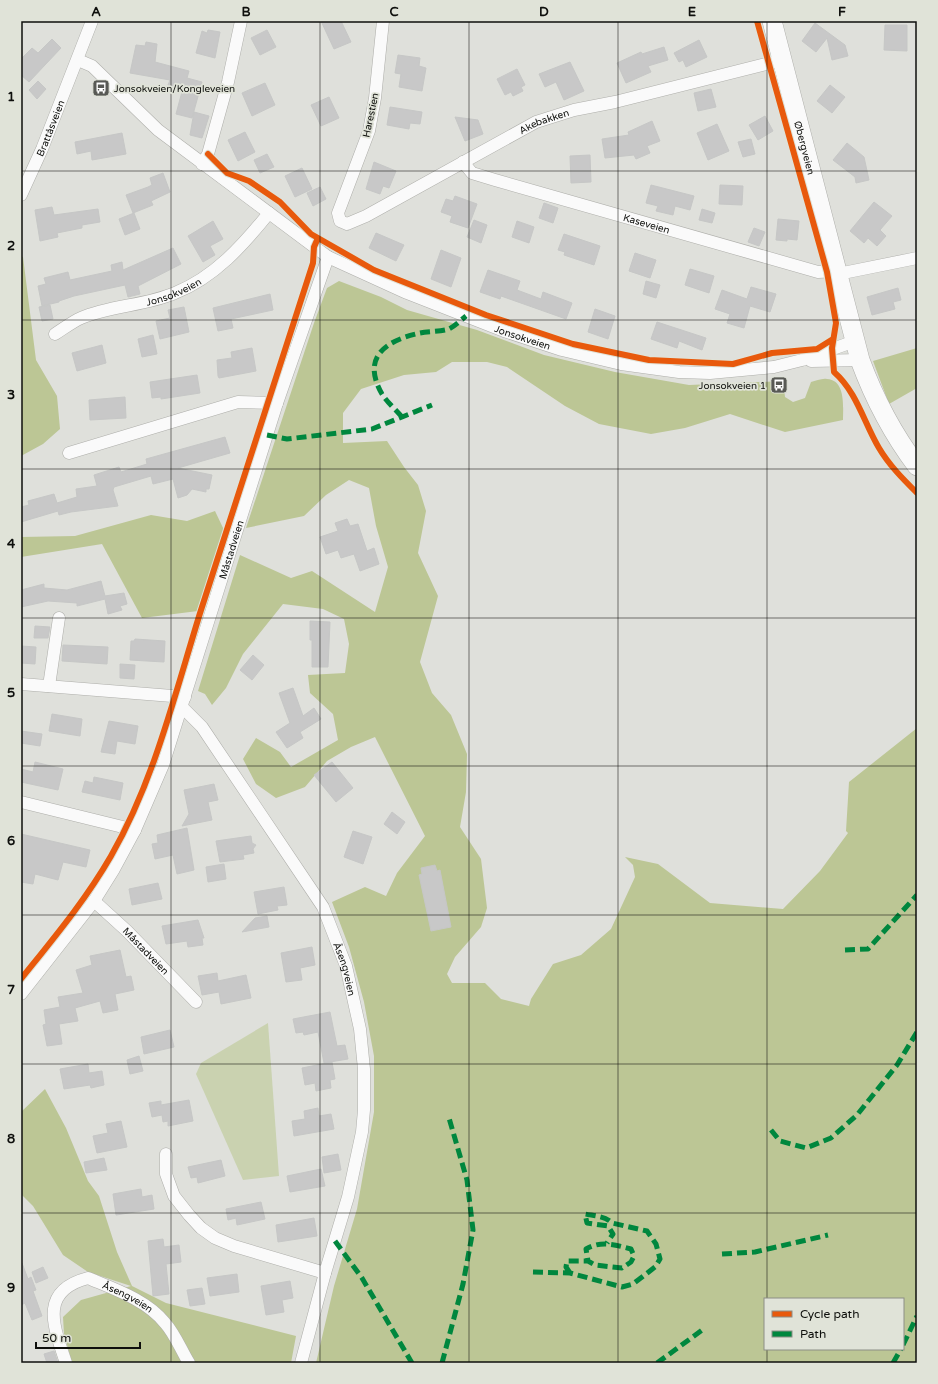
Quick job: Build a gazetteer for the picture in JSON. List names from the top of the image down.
{
  "streets": {
    "main road": ["Øbergveien"],
    "street": [
      "Harestien",
      "Akebakken",
      "Brattåsveien",
      "Kaseveien",
      "Jonsokveien",
      "Måstadveien",
      "Åsengveien"
    ]
  },
  "crossings": [
    ["Harestien", "Akebakken"],
    ["Akebakken", "Øbergveien"],
    ["Akebakken", "Kaseveien"],
    ["Brattåsveien", "Jonsokveien"],
    ["Øbergveien", "Kaseveien"],
    ["Øbergveien", "Jonsokveien"],
    ["Jonsokveien", "Måstadveien"],
    ["Måstadveien", "Åsengveien"]
  ],
  "places": {
    "bus stop": ["Jonsokveien/Kongleveien", "Jonsokveien 1"]
  },
  "legend": ["Cycle path", "Path"],
  "scale_bar": "50 m",
  "grid": {
    "columns": [
      "A",
      "B",
      "C",
      "D",
      "E",
      "F"
    ],
    "rows": [
      "1",
      "2",
      "3",
      "4",
      "5",
      "6",
      "7",
      "8",
      "9"
    ]
  }
}
